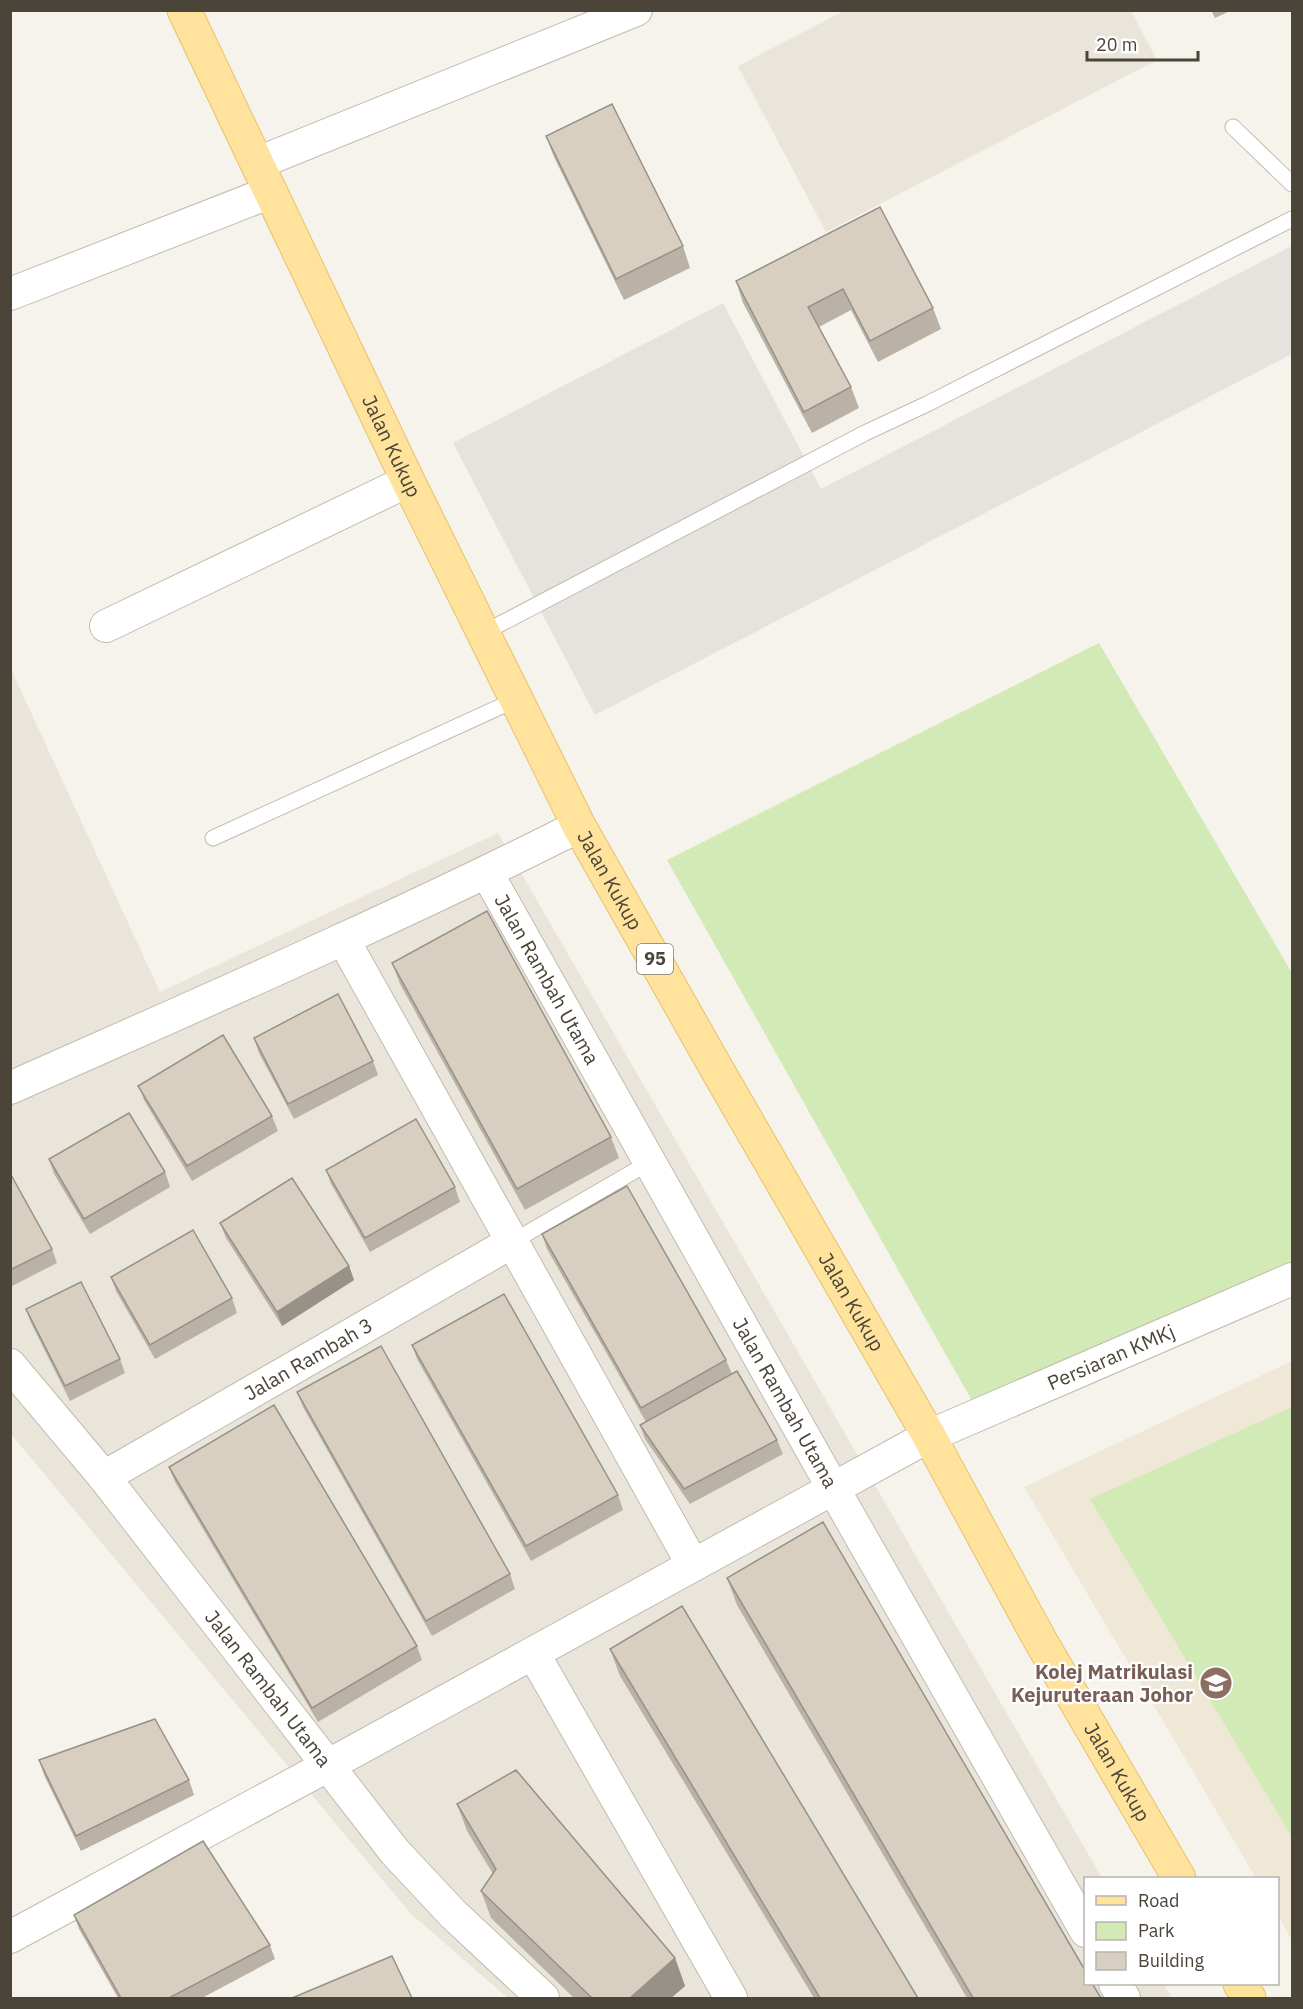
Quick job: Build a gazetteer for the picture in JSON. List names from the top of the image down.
{
  "streets": {
    "main road": ["Jalan Kukup", "95"],
    "street": ["Jalan Rambah Utama", "Persiaran KMKj", "Jalan Rambah 3"]
  },
  "crossings": [
    ["Jalan Kukup", "Jalan Rambah Utama"],
    ["Jalan Kukup", "Persiaran KMKj"],
    ["Jalan Rambah Utama", "Persiaran KMKj"],
    ["Jalan Rambah Utama", "Jalan Rambah 3"]
  ],
  "places": {
    "school or university": ["Kolej Matrikulasi Kejuruteraan Johor"]
  },
  "legend": ["Road", "Park", "Building"],
  "scale_bar": "20 m"
}
